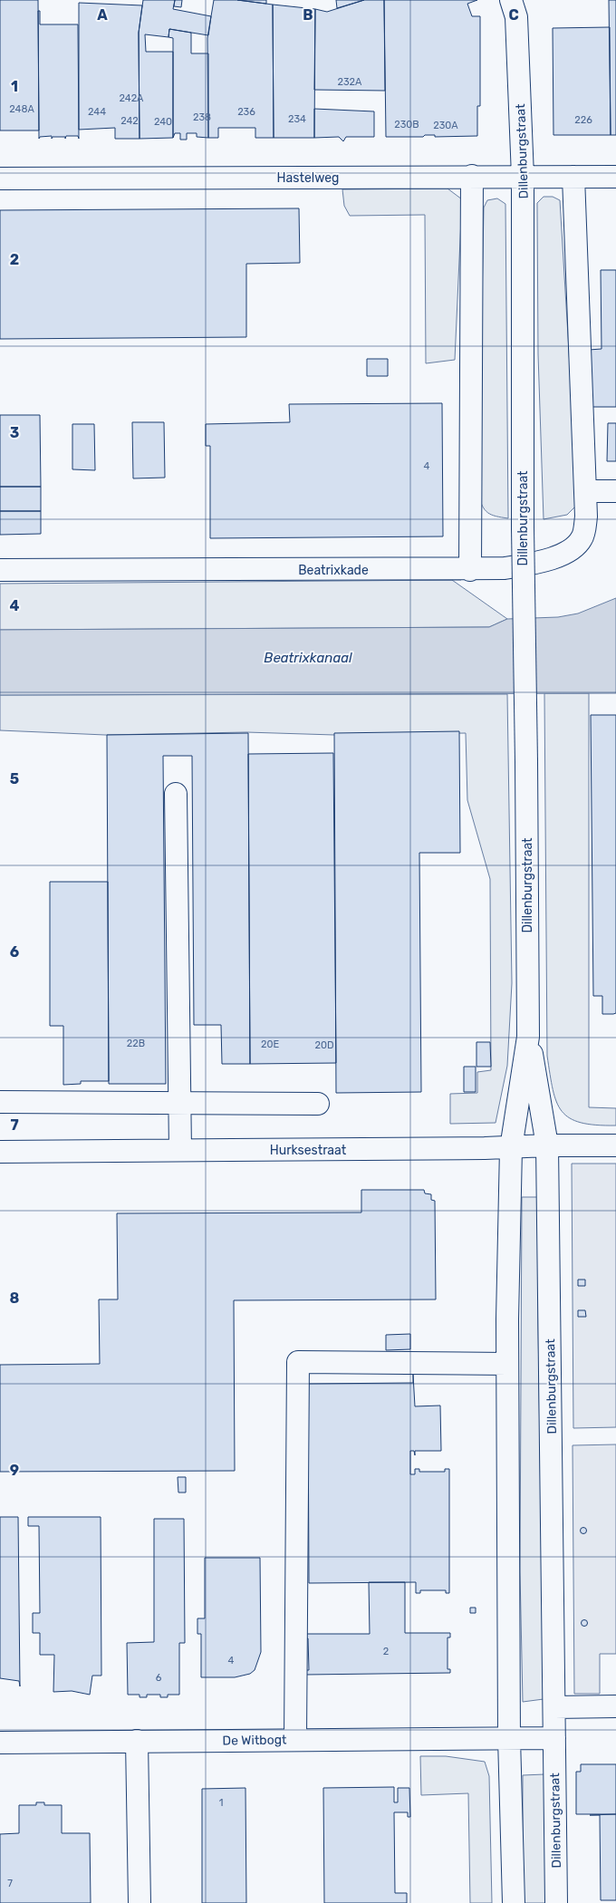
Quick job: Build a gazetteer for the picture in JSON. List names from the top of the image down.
{
  "streets": {
    "street": [
      "Dillenburgstraat",
      "Hastelweg",
      "Beatrixkade",
      "Hurksestraat",
      "De Witbogt"
    ]
  },
  "crossings": [
    ["Dillenburgstraat", "Hastelweg"],
    ["Dillenburgstraat", "Hurksestraat"],
    ["Dillenburgstraat", "De Witbogt"]
  ],
  "water": ["Beatrixkanaal"],
  "house_numbers": [
    "232A",
    "242A",
    "248A",
    "244",
    "236",
    "238",
    "234",
    "226",
    "242",
    "240",
    "230B",
    "230A",
    "4",
    "22B",
    "20E",
    "20D",
    "2",
    "4",
    "6",
    "1",
    "7"
  ],
  "grid": {
    "columns": ["A", "B", "C"],
    "rows": [
      "1",
      "2",
      "3",
      "4",
      "5",
      "6",
      "7",
      "8",
      "9"
    ]
  }
}
